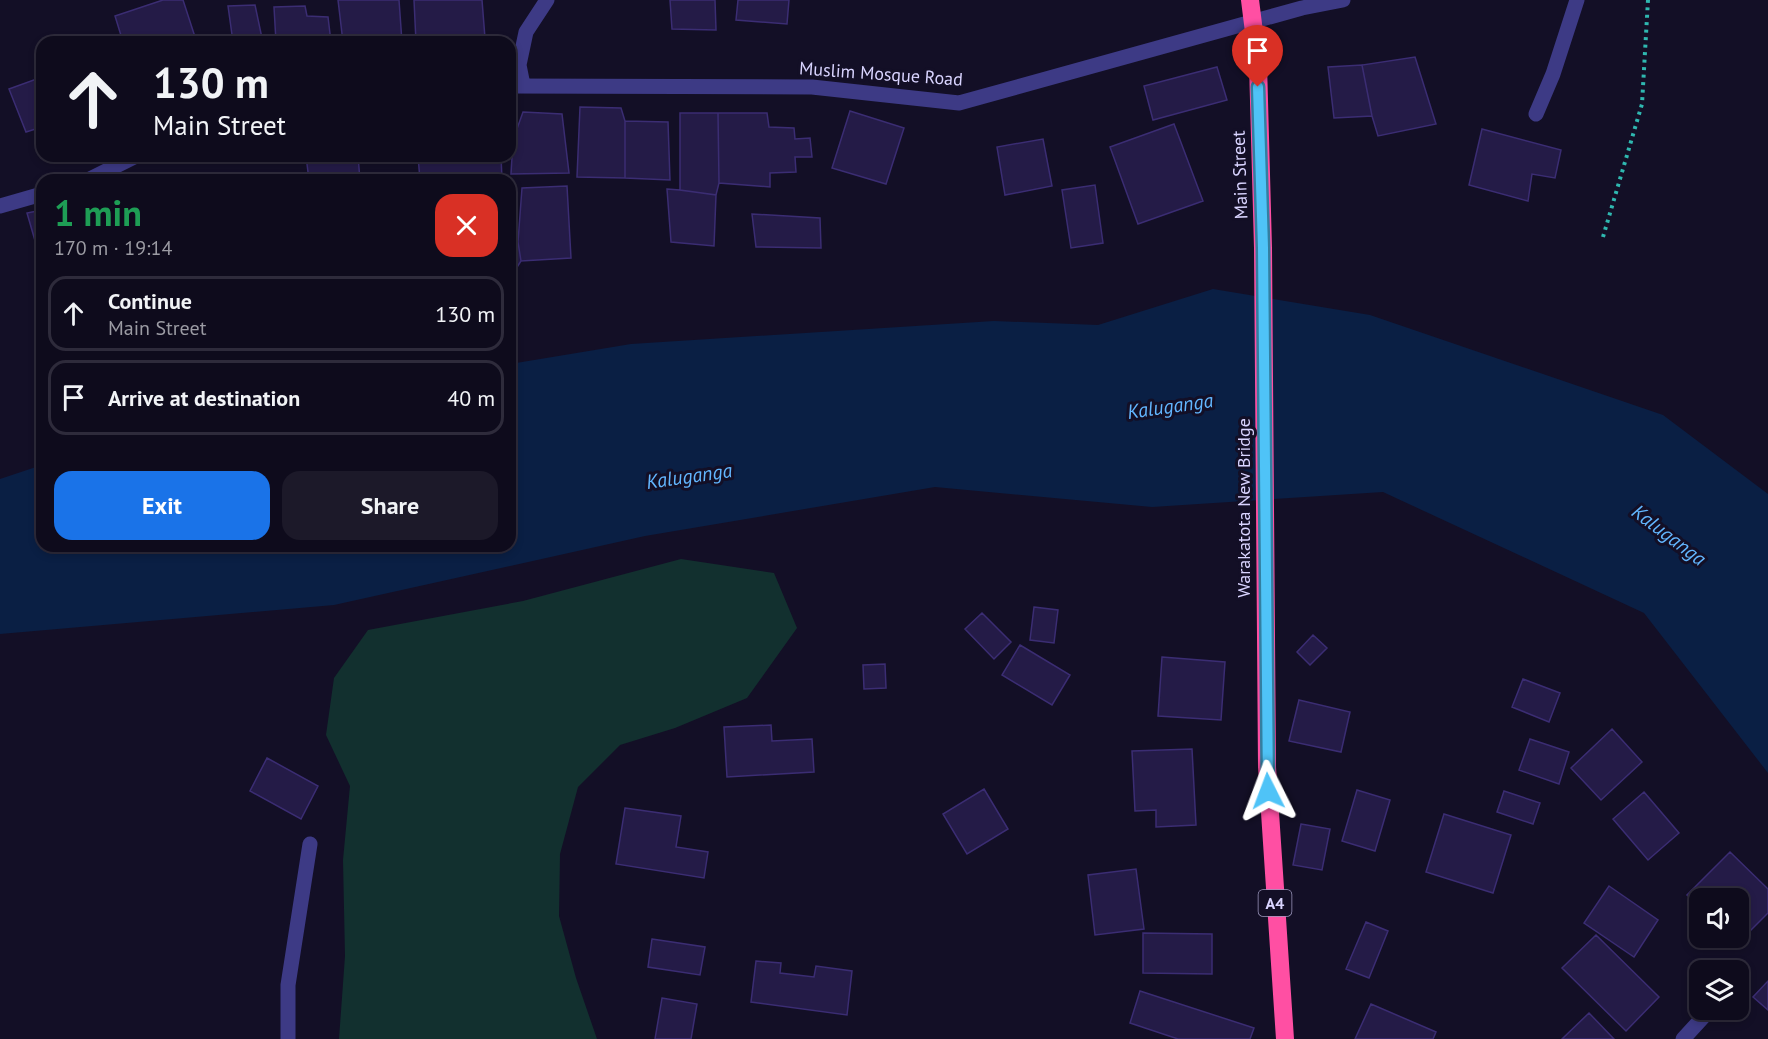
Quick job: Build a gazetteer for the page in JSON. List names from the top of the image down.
{
  "streets": {
    "highway": ["Main Street", "Warakatota New Bridge", "A4"],
    "street": ["Muslim Mosque Road"]
  },
  "crossings": [
    ["Main Street", "Warakatota New Bridge"]
  ],
  "water": ["Kaluganga"],
  "page": {
    "turn": ["130 m", "Main Street"],
    "heading": ["1 min", "170 m · 19:14"],
    "list": [
      {
        "name": "Continue",
        "note": "Main Street",
        "value": "130 m"
      },
      {
        "name": "Arrive at destination",
        "value": "40 m"
      }
    ],
    "buttons": ["Exit", "Share"]
  }
}
